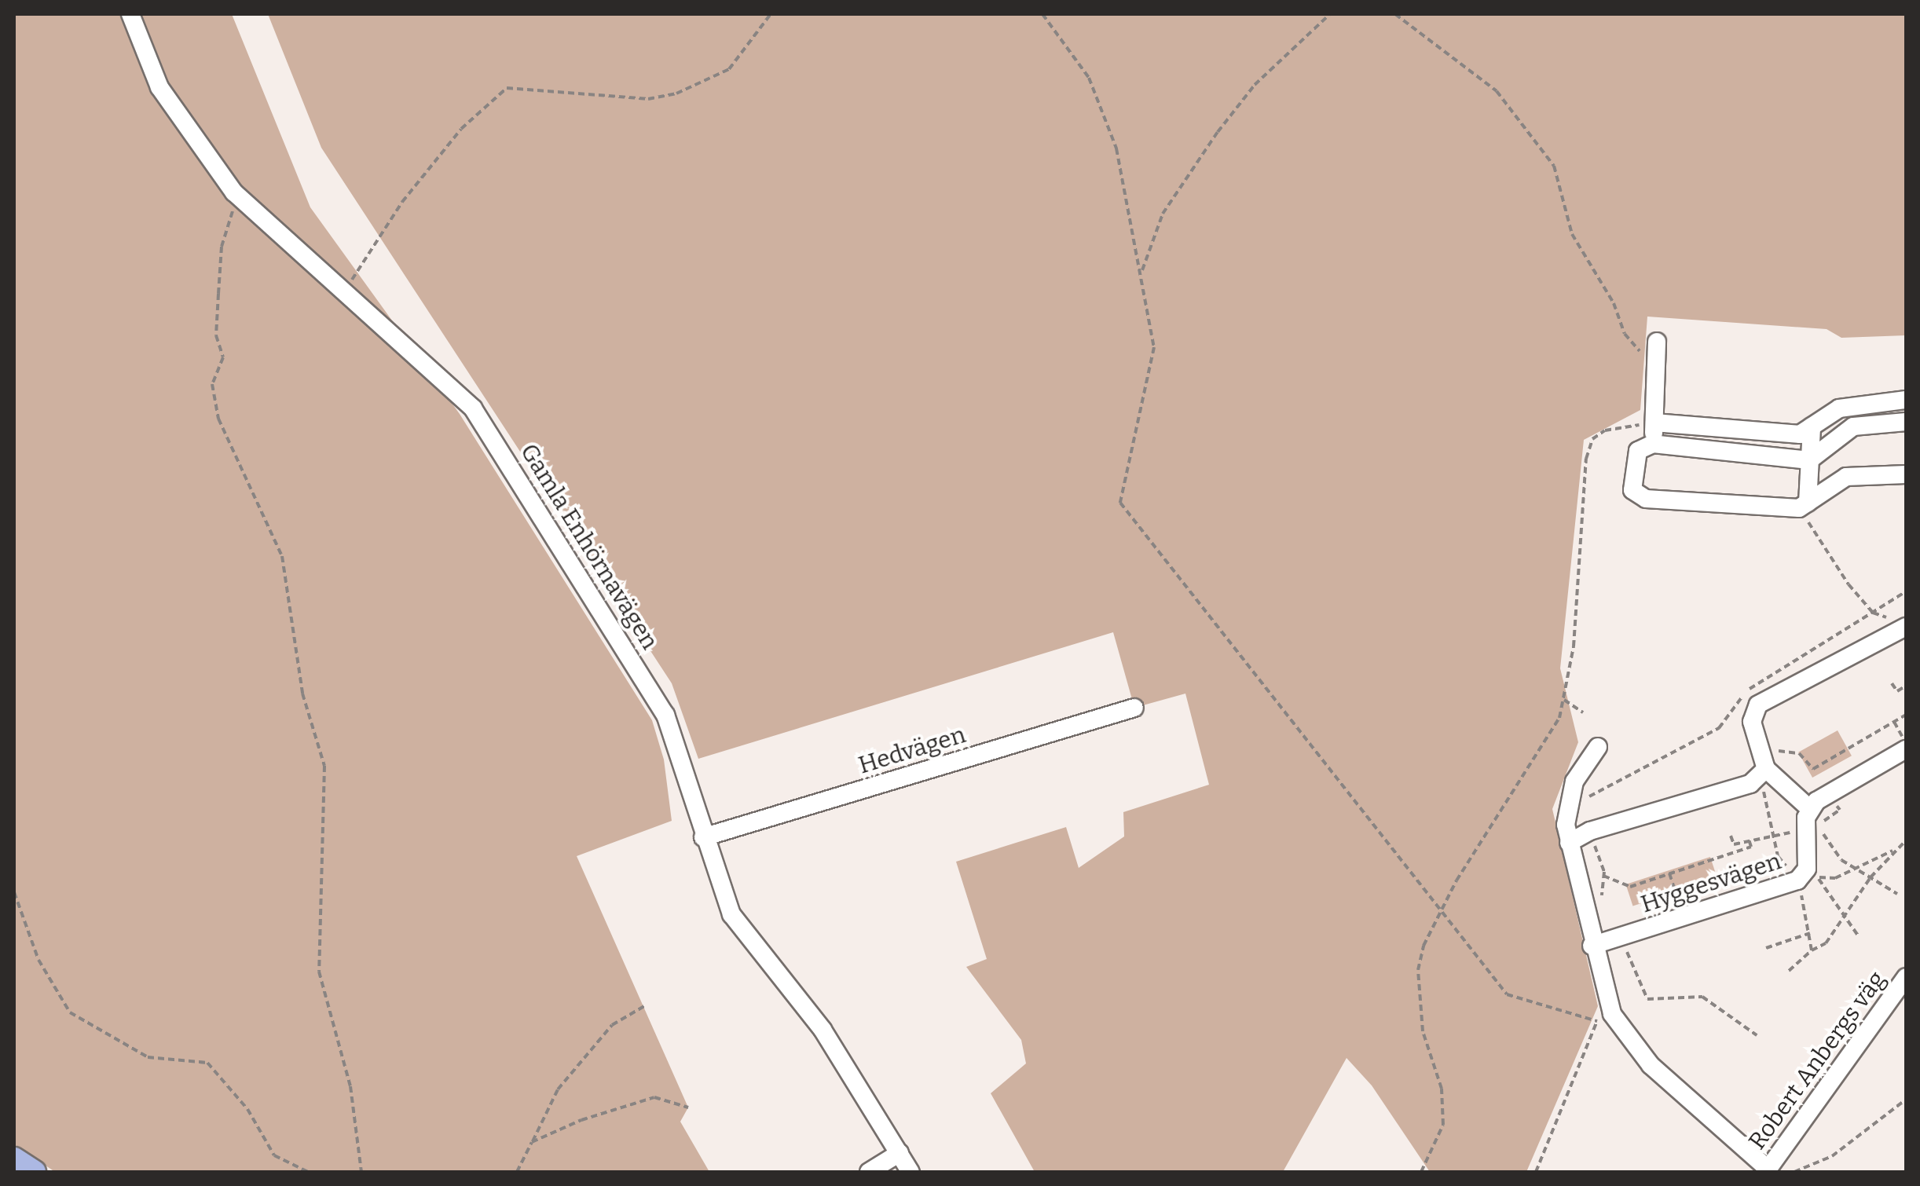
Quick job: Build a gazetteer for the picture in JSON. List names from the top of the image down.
{
  "streets": {
    "street": [
      "Gamla Enhörnavägen",
      "Hedvägen",
      "Hyggesvägen",
      "Robert Anbergs väg"
    ]
  },
  "crossings": [
    ["Gamla Enhörnavägen", "Hedvägen"]
  ]
}
